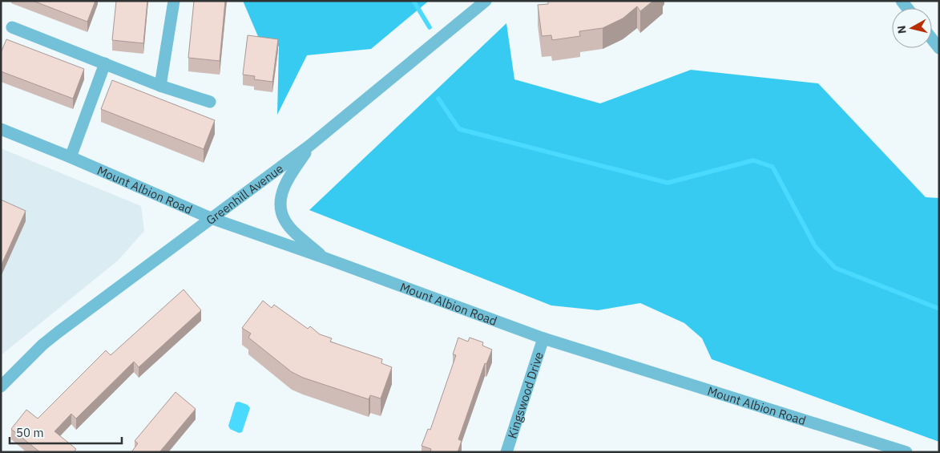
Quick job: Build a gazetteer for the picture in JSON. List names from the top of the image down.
{
  "streets": {
    "street": ["Mount Albion Road", "Greenhill Avenue", "Kingswood Drive"]
  },
  "crossings": [
    ["Mount Albion Road", "Greenhill Avenue"],
    ["Mount Albion Road", "Kingswood Drive"]
  ],
  "scale_bar": "50 m",
  "north": "left"
}
